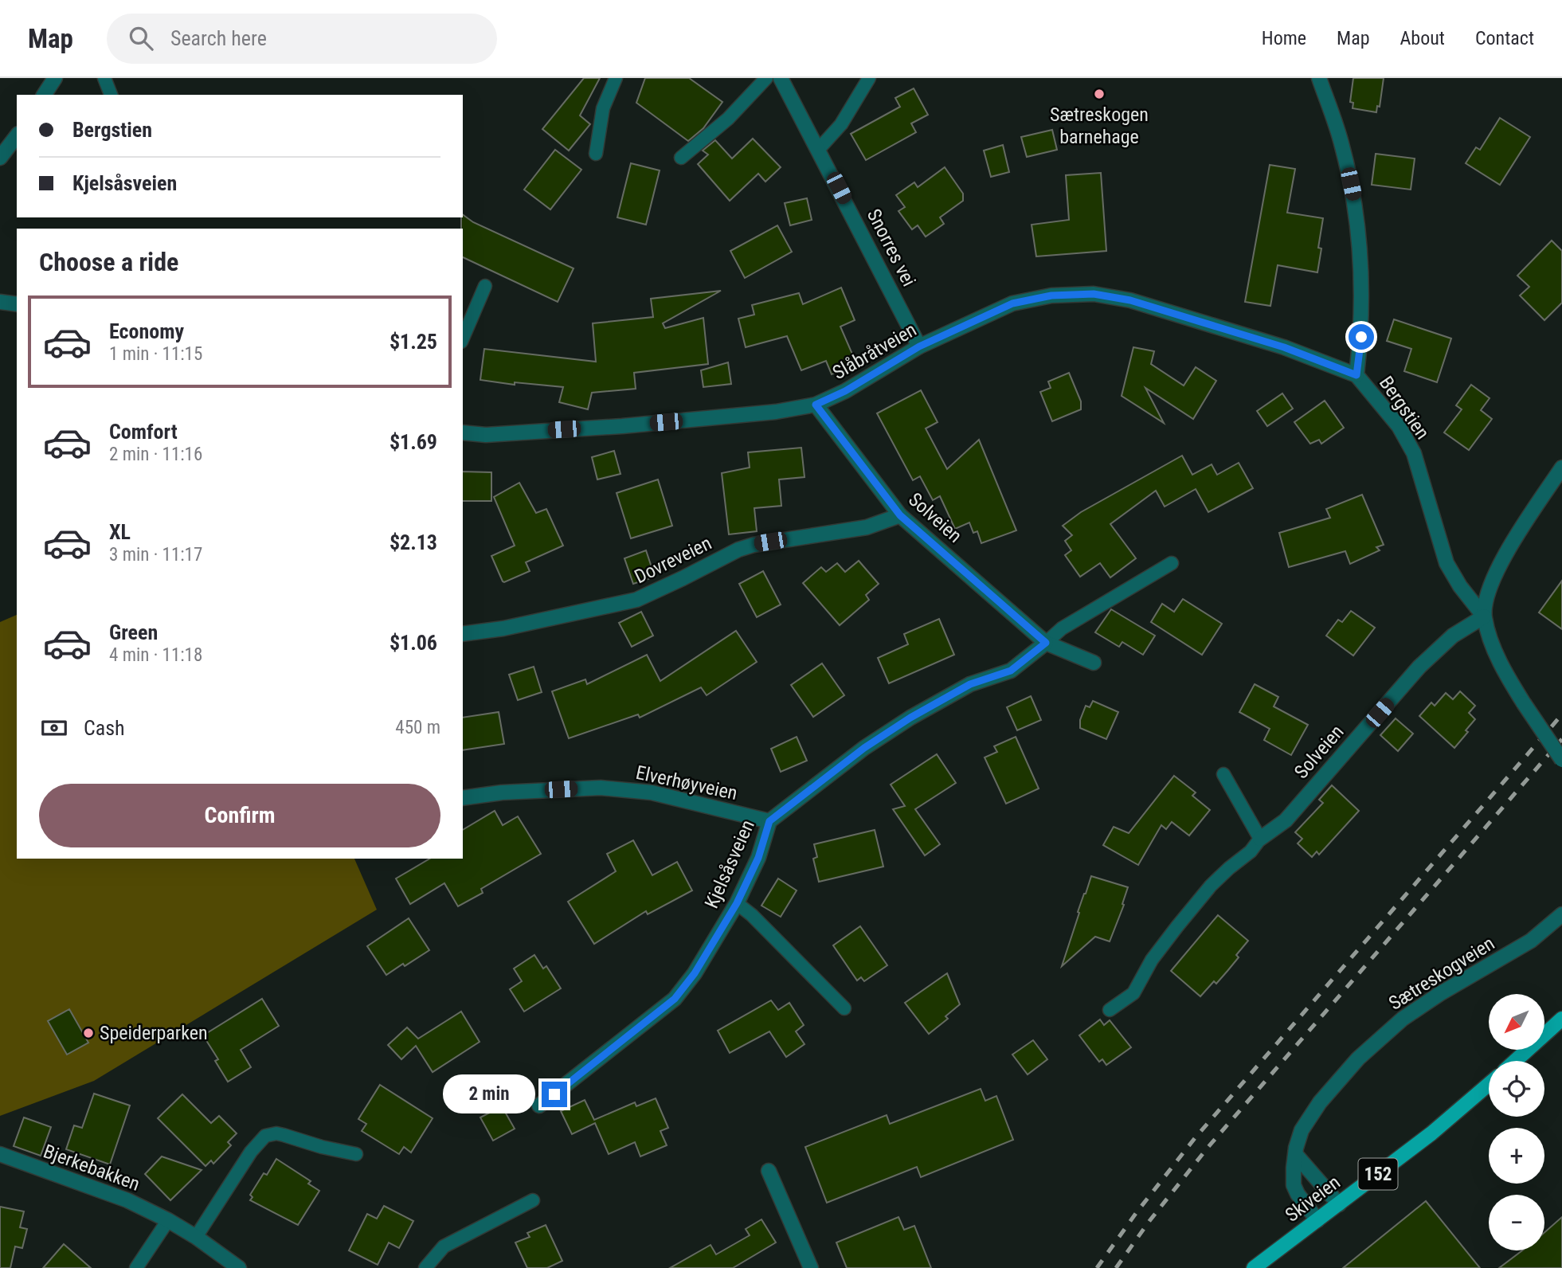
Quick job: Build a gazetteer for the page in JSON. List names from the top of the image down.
{
  "streets": {
    "main road": ["152", "Skiveien"],
    "street": [
      "Snorres vei",
      "Slåbråtveien",
      "Bergstien",
      "Solveien",
      "Dovreveien",
      "Elverhøyveien",
      "Kjelsåsveien",
      "Sætreskogveien",
      "Bjerkebakken"
    ]
  },
  "crossings": [
    ["Snorres vei", "Slåbråtveien"],
    ["Slåbråtveien", "Bergstien"],
    ["Slåbråtveien", "Solveien"],
    ["Bergstien", "Solveien"],
    ["Solveien", "Dovreveien"],
    ["Solveien", "Kjelsåsveien"],
    ["Elverhøyveien", "Kjelsåsveien"],
    ["Sætreskogveien", "Skiveien"]
  ],
  "places": ["Sætreskogen barnehage", "Speiderparken"],
  "north": "bottom left",
  "page": {
    "header": "Map",
    "search": "Search here",
    "nav": [
      "Home",
      "Map",
      "About",
      "Contact"
    ],
    "banner": ["Bergstien", "Kjelsåsveien"],
    "heading": "Choose a ride",
    "list": [
      {
        "name": "Economy",
        "note": "1 min · 11:15",
        "value": "$1.25"
      },
      {
        "name": "Comfort",
        "note": "2 min · 11:16",
        "value": "$1.69"
      },
      {
        "name": "XL",
        "note": "3 min · 11:17",
        "value": "$2.13"
      },
      {
        "name": "Green",
        "note": "4 min · 11:18",
        "value": "$1.06"
      }
    ],
    "pay": ["Cash", "450 m"],
    "buttons": "Confirm",
    "map_buttons": ["+", "−"],
    "bubble": "2 min"
  }
}
